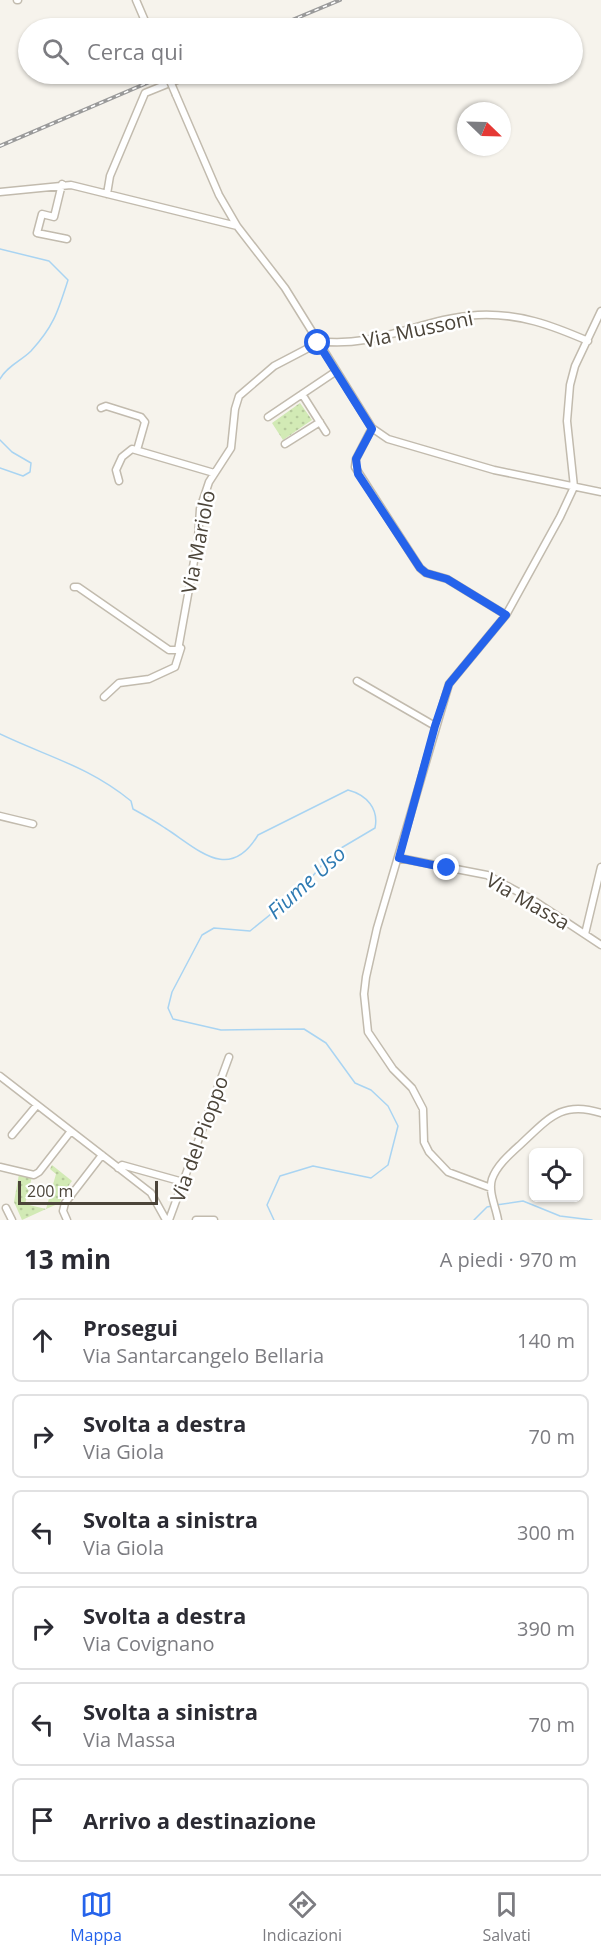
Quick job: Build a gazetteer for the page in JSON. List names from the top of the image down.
{
  "streets": {
    "street": [
      "Via Mussoni",
      "Via Mariolo",
      "Via Massa",
      "Via del Pioppo"
    ]
  },
  "crossings": [
    ["Via Mussoni", "Via Mariolo"]
  ],
  "water": ["Fiume Uso"],
  "scale_bar": "200 m",
  "north": "bottom right",
  "page": {
    "search": "Cerca qui",
    "scale": "200 m",
    "heading": ["13 min", "A piedi · 970 m"],
    "list": [
      ["Prosegui", "Via Santarcangelo Bellaria", "140 m"],
      ["Svolta a destra", "Via Giola", "70 m"],
      ["Svolta a sinistra", "Via Giola", "300 m"],
      ["Svolta a destra", "Via Covignano", "390 m"],
      ["Svolta a sinistra", "Via Massa", "70 m"],
      "Arrivo a destinazione"
    ],
    "nav": ["Mappa", "Indicazioni", "Salvati"]
  }
}
